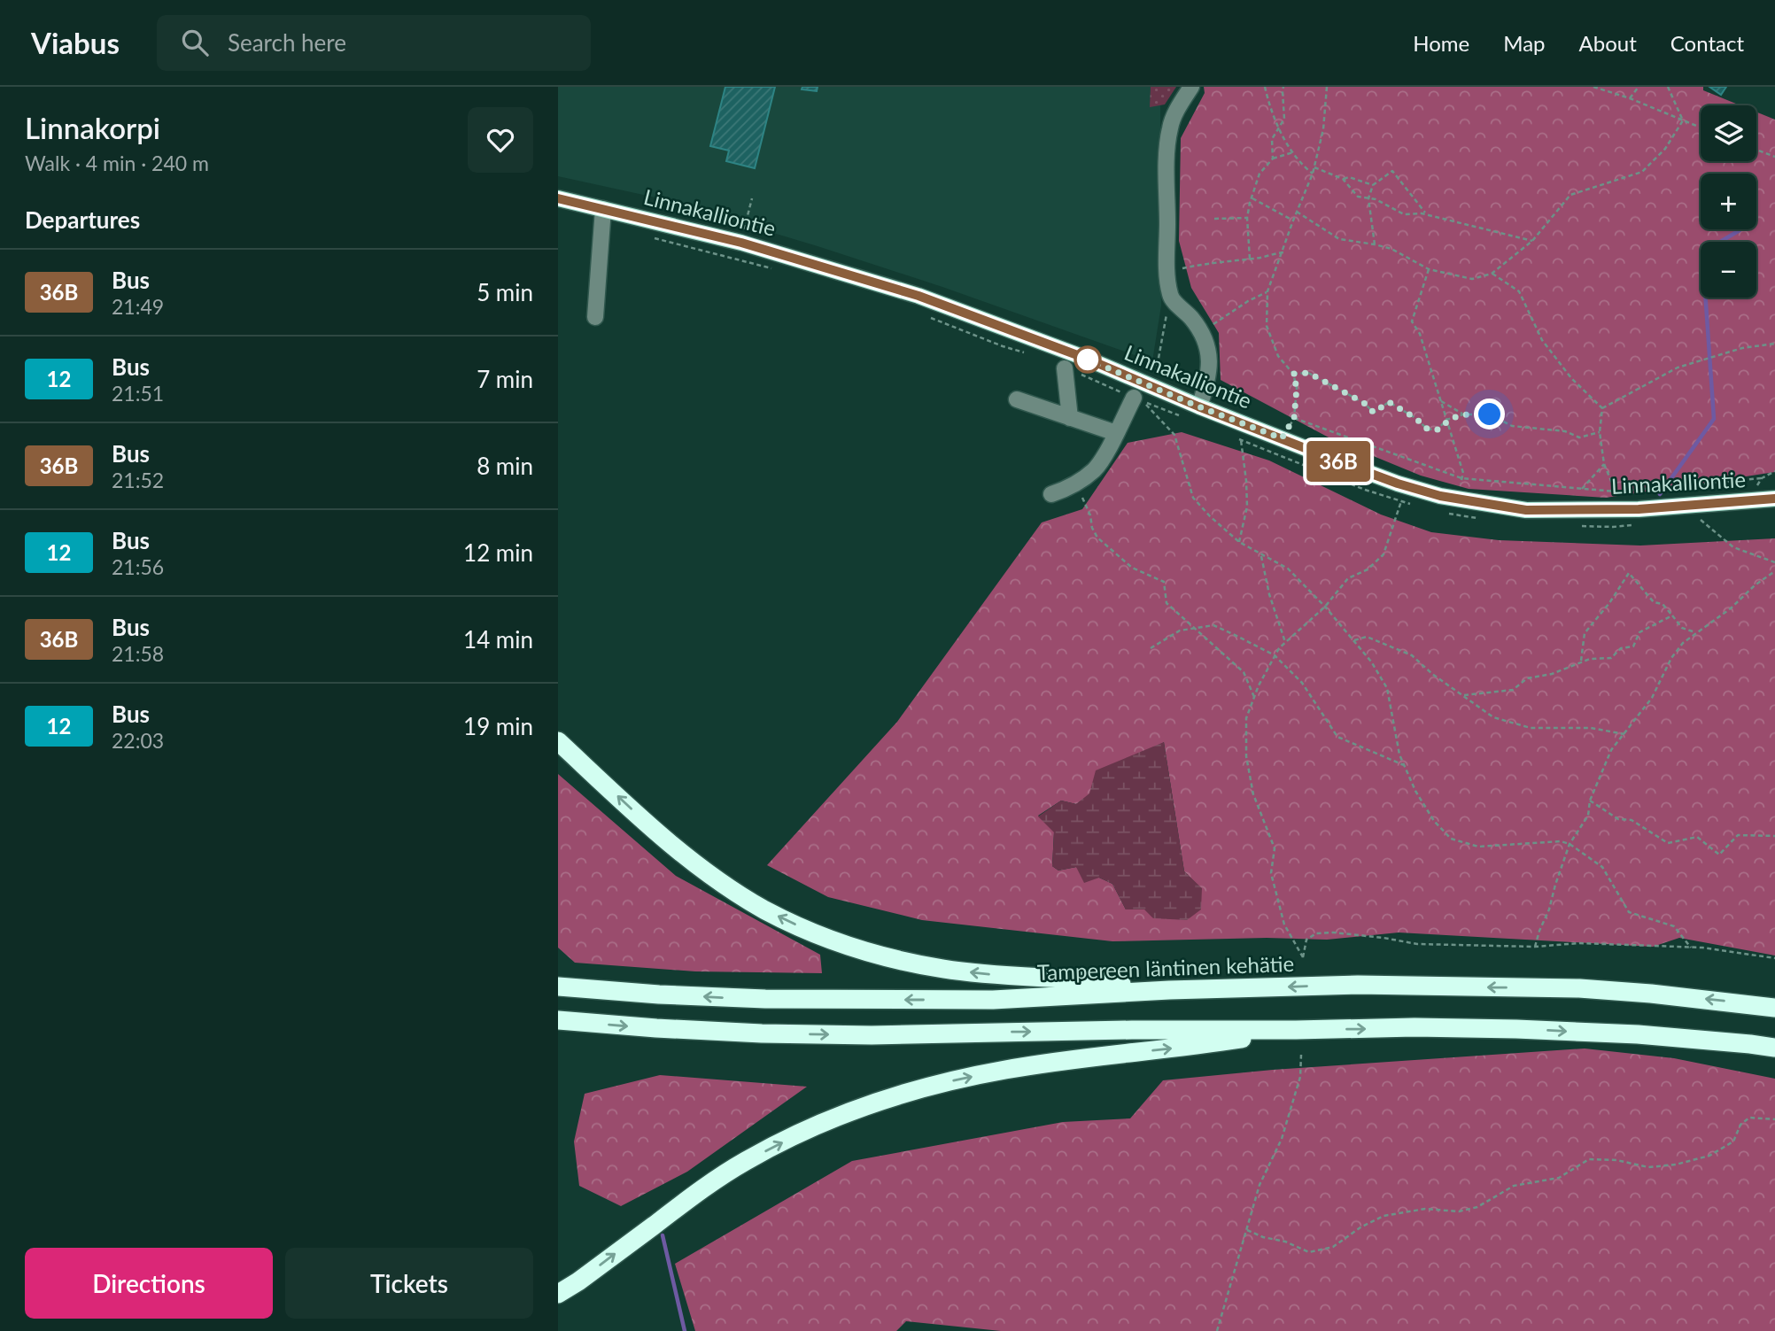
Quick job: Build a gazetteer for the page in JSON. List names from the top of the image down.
{
  "streets": {
    "highway": ["Tampereen läntinen kehätie"],
    "main road": ["Linnakalliontie"]
  },
  "lines": ["bus line 36B"],
  "page": {
    "header": "Viabus",
    "search": "Search here",
    "nav": [
      "Home",
      "Map",
      "About",
      "Contact"
    ],
    "heading": [
      ["Linnakorpi", "Walk · 4 min · 240 m"],
      "Departures"
    ],
    "on_map": "36B",
    "map_buttons": ["+", "−"],
    "list": [
      {
        "mark": "36B",
        "name": "Bus",
        "note": "21:49",
        "value": "5 min"
      },
      {
        "mark": "12",
        "name": "Bus",
        "note": "21:51",
        "value": "7 min"
      },
      {
        "mark": "36B",
        "name": "Bus",
        "note": "21:52",
        "value": "8 min"
      },
      {
        "mark": "12",
        "name": "Bus",
        "note": "21:56",
        "value": "12 min"
      },
      {
        "mark": "36B",
        "name": "Bus",
        "note": "21:58",
        "value": "14 min"
      },
      {
        "mark": "12",
        "name": "Bus",
        "note": "22:03",
        "value": "19 min"
      }
    ],
    "buttons": ["Directions", "Tickets"]
  }
}
